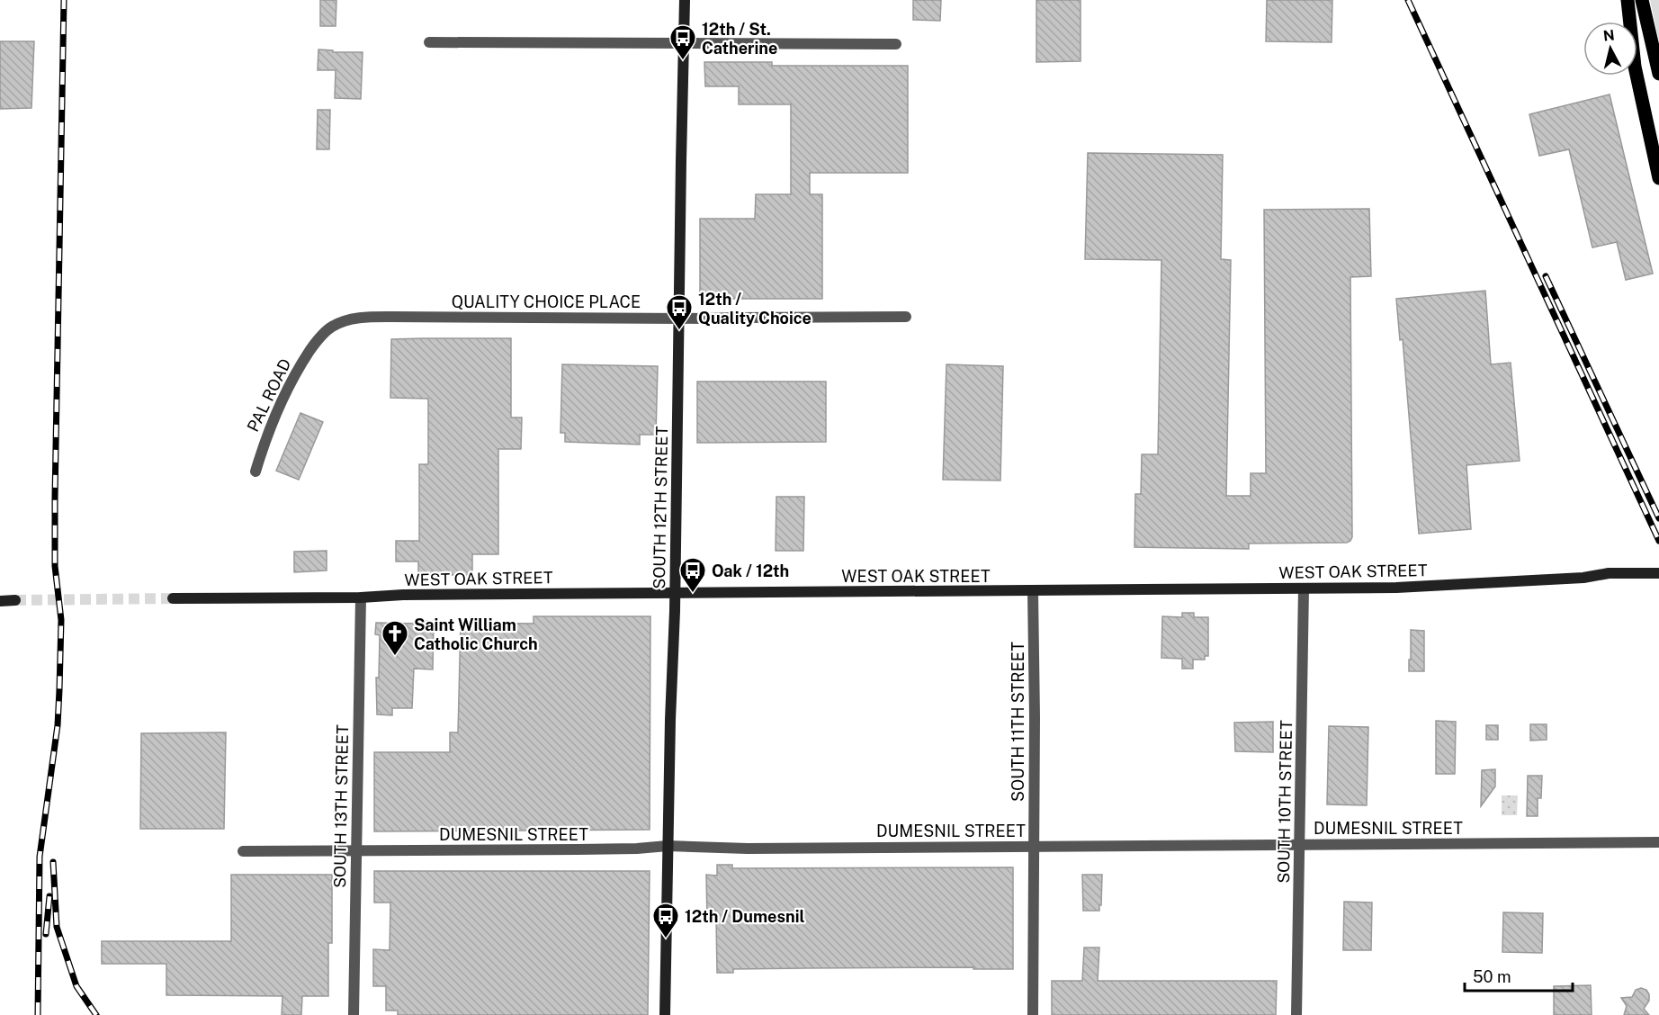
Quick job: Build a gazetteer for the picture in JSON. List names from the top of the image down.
{
  "streets": {
    "main road": ["SOUTH 12TH STREET", "WEST OAK STREET"],
    "street": [
      "QUALITY CHOICE PLACE",
      "PAL ROAD",
      "SOUTH 11TH STREET",
      "SOUTH 10TH STREET",
      "SOUTH 13TH STREET",
      "DUMESNIL STREET"
    ]
  },
  "crossings": [
    ["QUALITY CHOICE PLACE", "PAL ROAD"],
    ["QUALITY CHOICE PLACE", "SOUTH 12TH STREET"],
    ["SOUTH 12TH STREET", "WEST OAK STREET"],
    ["SOUTH 12TH STREET", "DUMESNIL STREET"],
    ["WEST OAK STREET", "SOUTH 11TH STREET"],
    ["WEST OAK STREET", "SOUTH 10TH STREET"],
    ["WEST OAK STREET", "SOUTH 13TH STREET"],
    ["SOUTH 11TH STREET", "DUMESNIL STREET"],
    ["SOUTH 10TH STREET", "DUMESNIL STREET"],
    ["SOUTH 13TH STREET", "DUMESNIL STREET"]
  ],
  "places": {
    "bus stop": [
      "12th / St. Catherine",
      "12th / Quality Choice",
      "Oak / 12th",
      "12th / Dumesnil"
    ],
    "church": ["Saint William Catholic Church"]
  },
  "scale_bar": "50 m",
  "north": "top"
}
